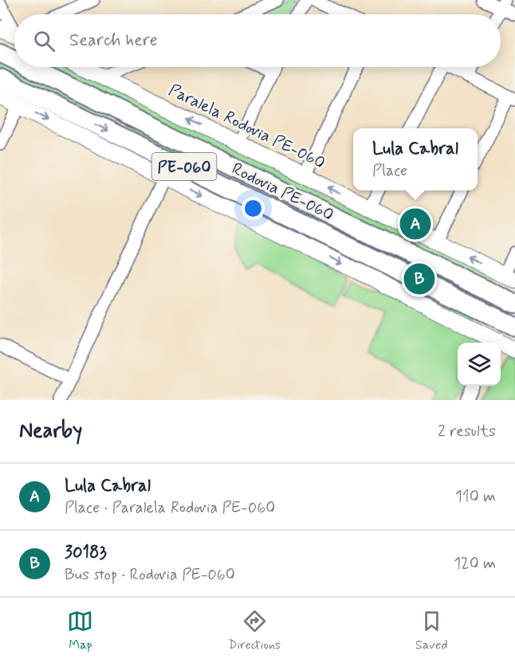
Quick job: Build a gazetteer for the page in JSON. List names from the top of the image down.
{
  "streets": {
    "highway": ["PE-060", "Rodovia PE-060"],
    "main road": ["Paralela Rodovia PE-060"]
  },
  "page": {
    "search": "Search here",
    "popup": ["Lula Cabral", "Place"],
    "pins": ["A", "B"],
    "heading": ["Nearby", "2 results"],
    "list": [
      {
        "mark": "A",
        "name": "Lula Cabral",
        "note": "Place · Paralela Rodovia PE-060",
        "value": "110 m"
      },
      {
        "mark": "B",
        "name": "30183",
        "note": "Bus stop · Rodovia PE-060",
        "value": "120 m"
      }
    ],
    "nav": ["Map", "Directions", "Saved"]
  }
}
